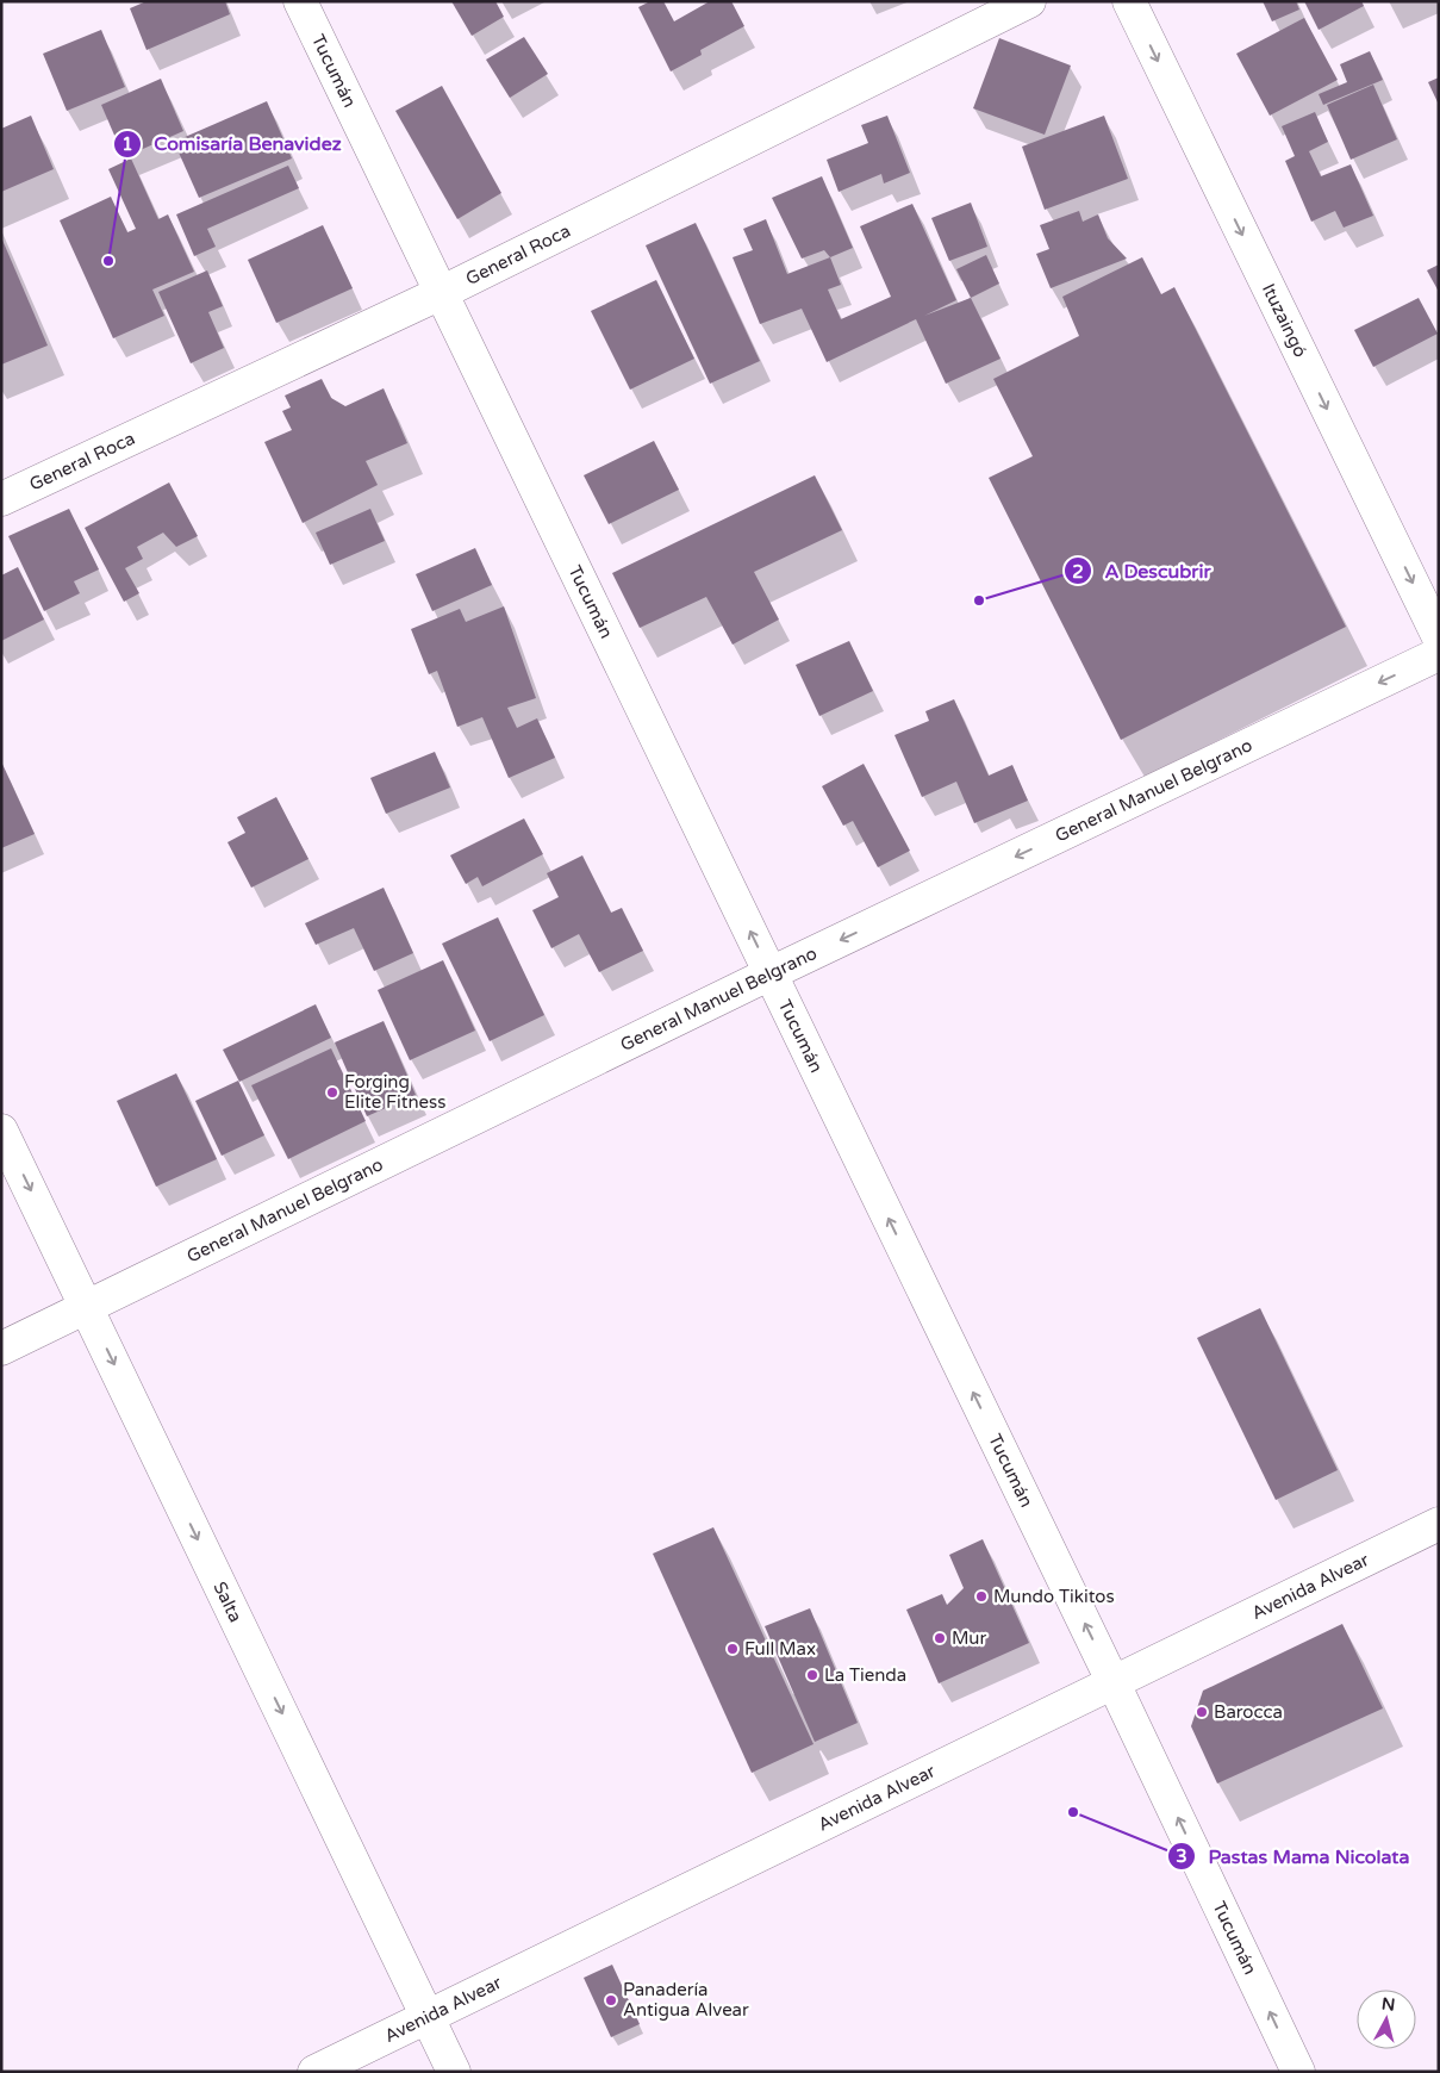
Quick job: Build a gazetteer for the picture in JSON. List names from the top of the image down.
{
  "streets": {
    "street": [
      "Tucumán",
      "General Roca",
      "Ituzaingó",
      "General Manuel Belgrano",
      "Avenida Alvear",
      "Salta"
    ]
  },
  "crossings": [
    ["Tucumán", "General Roca"],
    ["Tucumán", "General Manuel Belgrano"],
    ["Tucumán", "Avenida Alvear"],
    ["General Manuel Belgrano", "Salta"],
    ["Avenida Alvear", "Salta"]
  ],
  "one_way": [
    "Tucumán",
    "Ituzaingó",
    "General Manuel Belgrano",
    "Salta"
  ],
  "places": [
    "Comisaría Benavidez",
    "A Descubrir",
    "Forging Elite Fitness",
    "Mundo Tikitos",
    "Mur",
    "Full Max",
    "La Tienda",
    "Barocca",
    "Pastas Mama Nicolata",
    "Panadería Antigua Alvear"
  ],
  "north": "top"
}
